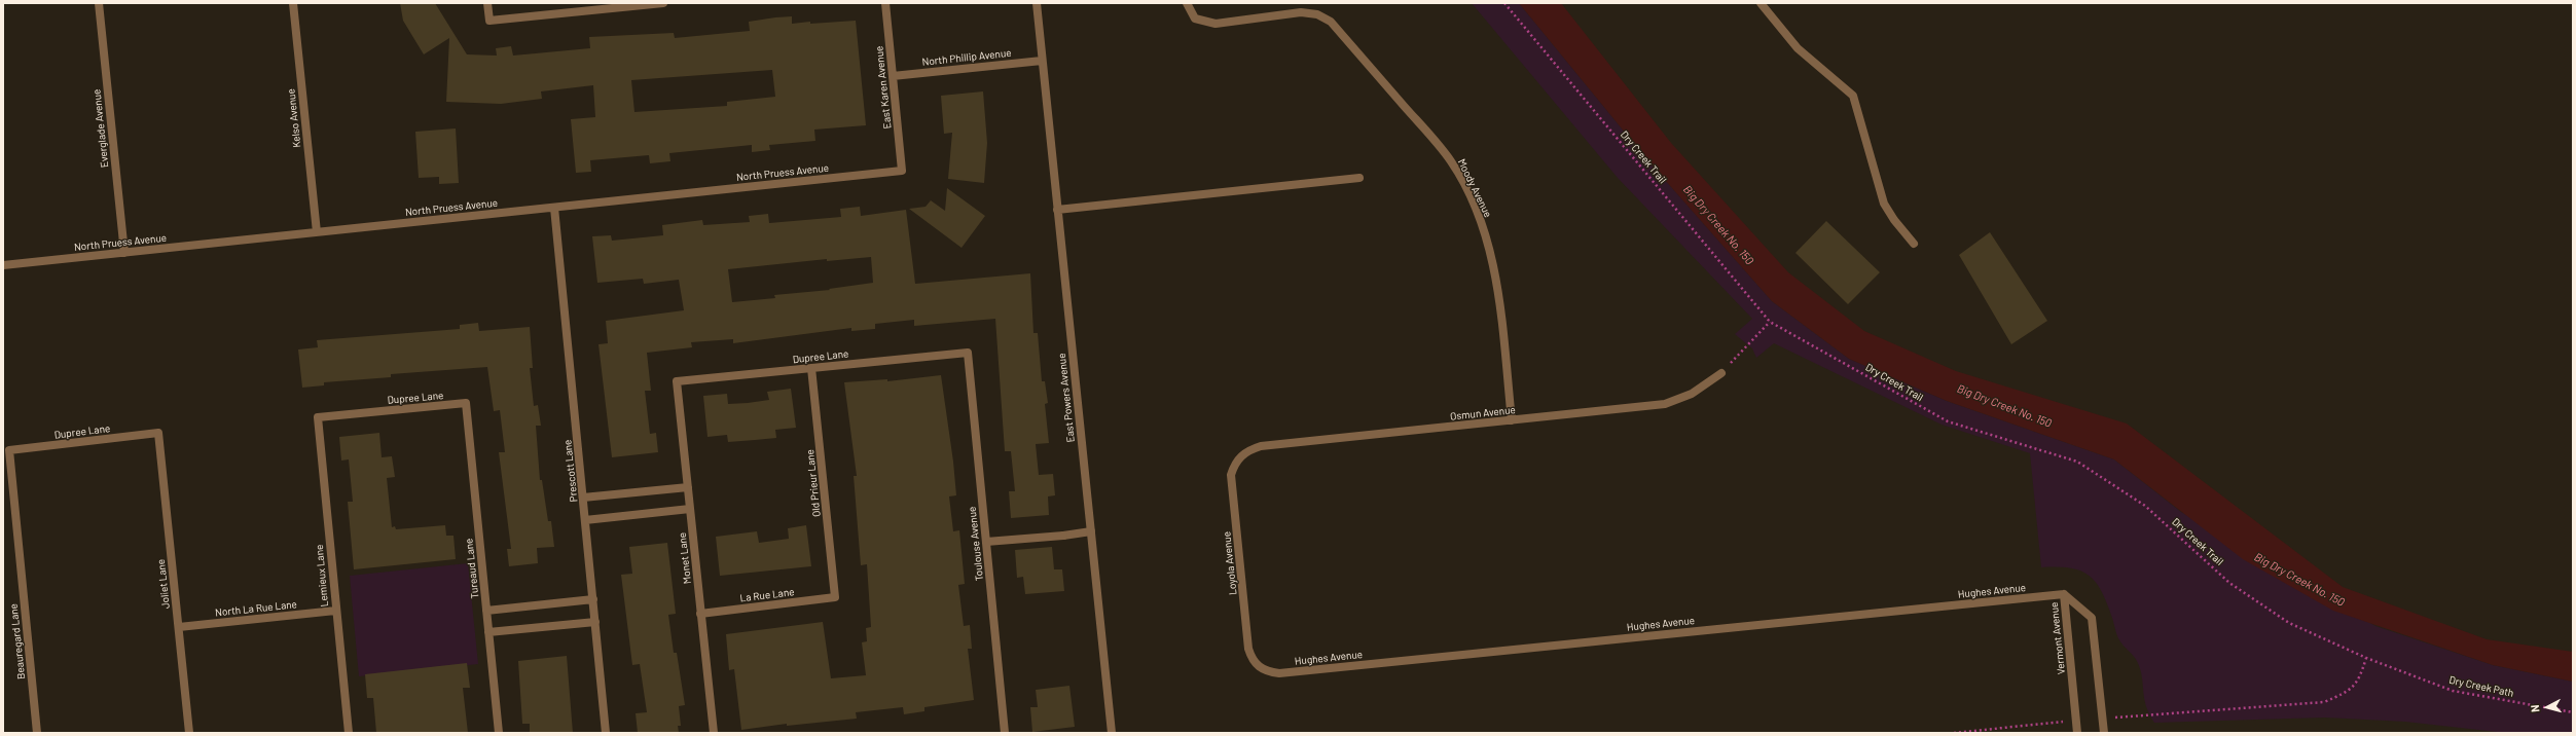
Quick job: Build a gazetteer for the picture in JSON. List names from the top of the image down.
{
  "streets": {
    "street": [
      "North Phillip Avenue",
      "East Karen Avenue",
      "Kelso Avenue",
      "Everglade Avenue",
      "North Pruess Avenue",
      "Moody Avenue",
      "Dupree Lane",
      "East Powers Avenue",
      "Osmun Avenue",
      "Prescott Lane",
      "Old Prieur Lane",
      "Toulouse Avenue",
      "Monet Lane",
      "Loyola Avenue",
      "Tureaud Lane",
      "Lemieux Lane",
      "Joliet Lane",
      "Hughes Avenue",
      "La Rue Lane",
      "North La Rue Lane",
      "Vermont Avenue",
      "Beauregard Lane"
    ],
    "path": ["Dry Creek Trail", "Dry Creek Path"]
  },
  "crossings": [
    ["North Phillip Avenue", "East Karen Avenue"],
    ["North Phillip Avenue", "East Powers Avenue"],
    ["East Karen Avenue", "North Pruess Avenue"],
    ["Kelso Avenue", "North Pruess Avenue"],
    ["Everglade Avenue", "North Pruess Avenue"],
    ["Dry Creek Trail", "Dry Creek Path"],
    ["North Pruess Avenue", "Prescott Lane"],
    ["Moody Avenue", "Osmun Avenue"],
    ["Dupree Lane", "Old Prieur Lane"],
    ["Dupree Lane", "Toulouse Avenue"],
    ["Dupree Lane", "Monet Lane"],
    ["Dupree Lane", "Tureaud Lane"],
    ["Dupree Lane", "Lemieux Lane"],
    ["Dupree Lane", "Joliet Lane"],
    ["Dupree Lane", "Beauregard Lane"],
    ["Osmun Avenue", "Loyola Avenue"],
    ["Old Prieur Lane", "La Rue Lane"],
    ["Monet Lane", "La Rue Lane"],
    ["Loyola Avenue", "Hughes Avenue"],
    ["Lemieux Lane", "North La Rue Lane"],
    ["Joliet Lane", "North La Rue Lane"],
    ["Hughes Avenue", "Vermont Avenue"]
  ],
  "water": ["Big Dry Creek No. 150"],
  "north": "left"
}
